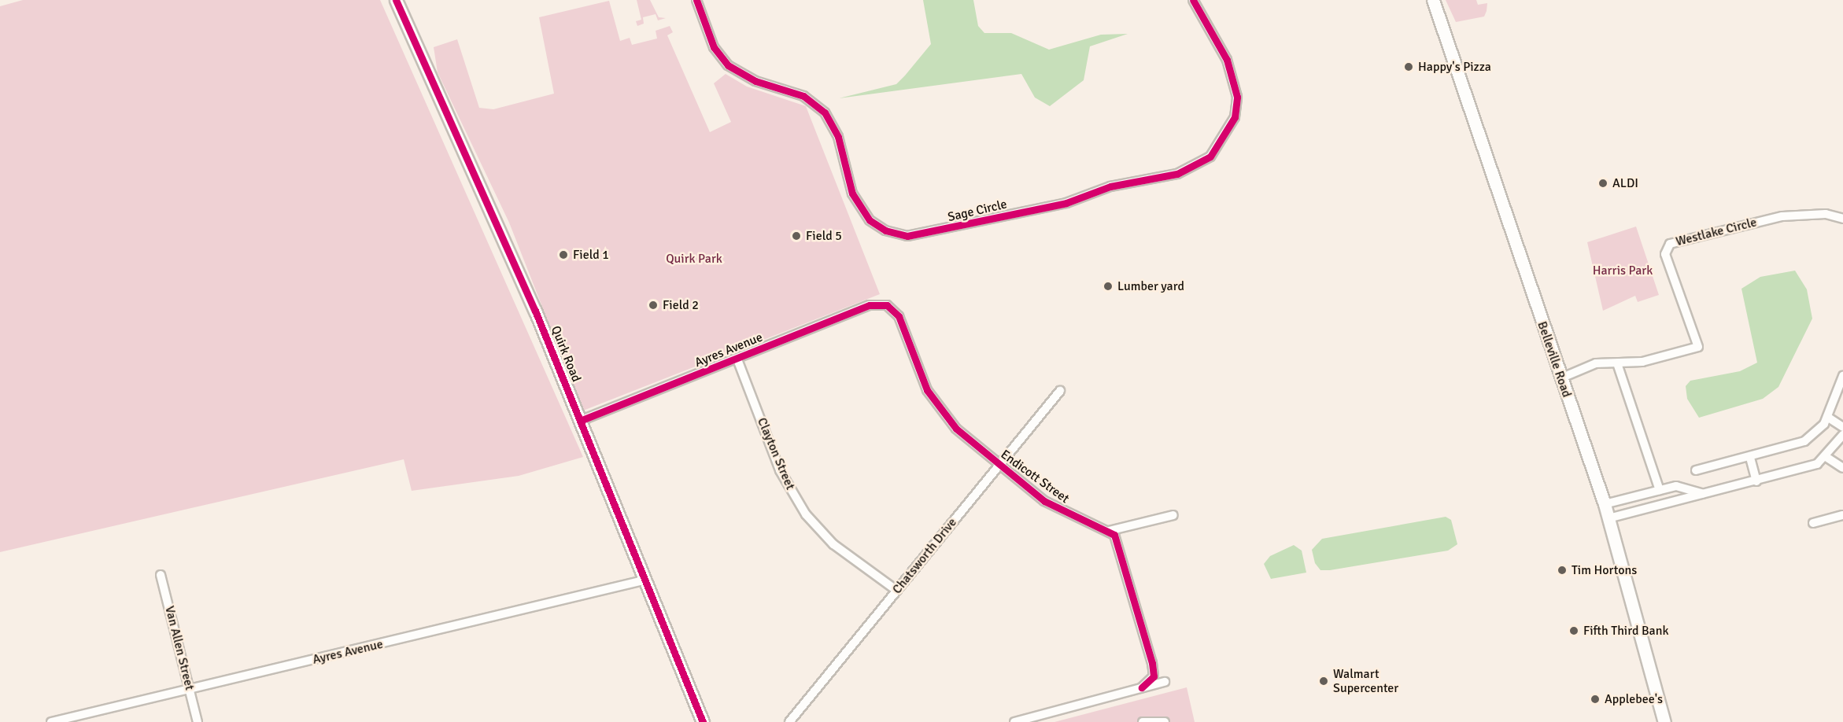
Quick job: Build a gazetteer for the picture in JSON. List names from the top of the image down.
{
  "streets": {
    "street": [
      "Sage Circle",
      "Westlake Circle",
      "Ayres Avenue",
      "Quirk Road",
      "Belleville Road",
      "Clayton Street",
      "Endicott Street",
      "Chatsworth Drive",
      "Van Allen Street"
    ]
  },
  "crossings": [
    ["Westlake Circle", "Belleville Road"],
    ["Ayres Avenue", "Quirk Road"],
    ["Ayres Avenue", "Clayton Street"],
    ["Ayres Avenue", "Endicott Street"],
    ["Ayres Avenue", "Van Allen Street"],
    ["Clayton Street", "Chatsworth Drive"],
    ["Endicott Street", "Chatsworth Drive"]
  ],
  "parks": ["Quirk Park", "Harris Park"],
  "places": [
    "Happy's Pizza",
    "ALDI",
    "Field 5",
    "Field 1",
    "Lumber yard",
    "Field 2",
    "Tim Hortons",
    "Fifth Third Bank",
    "Walmart Supercenter",
    "Applebee's"
  ]
}
